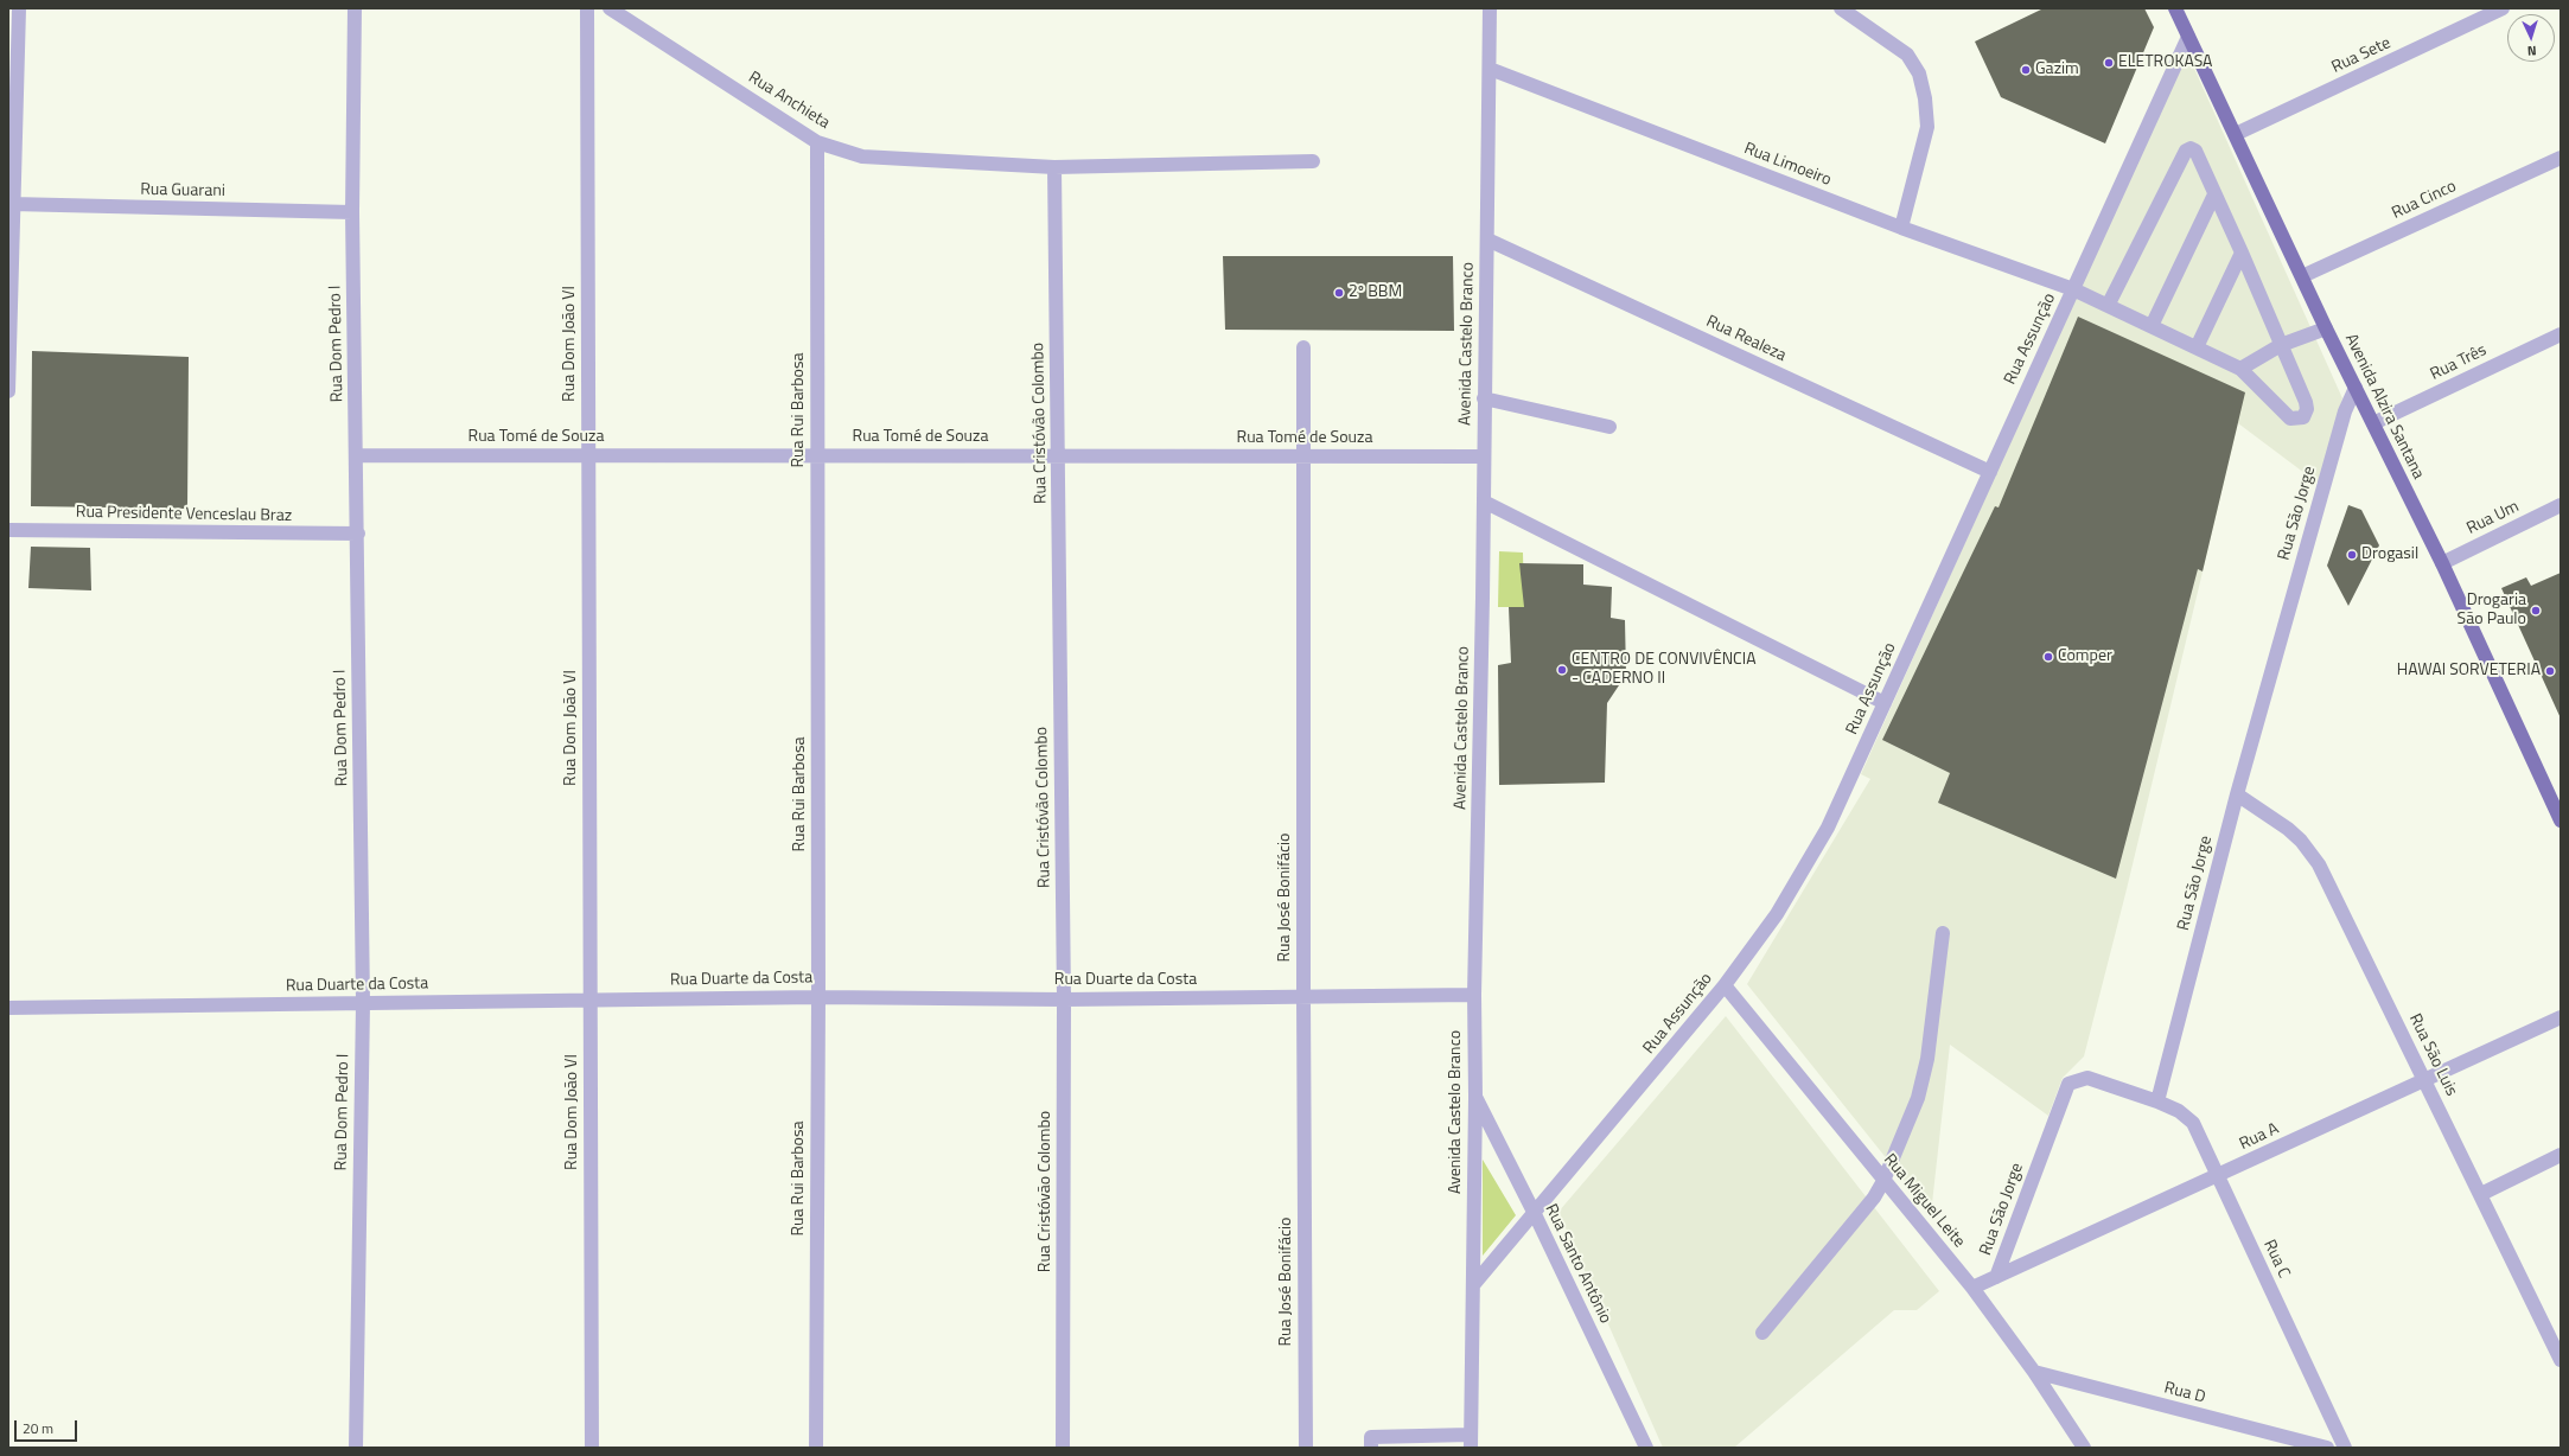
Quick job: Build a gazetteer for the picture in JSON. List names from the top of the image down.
{
  "streets": {
    "main road": ["Avenida Alzira Santana"],
    "street": [
      "Rua Sete",
      "Rua Anchieta",
      "Rua Limoeiro",
      "Rua Guarani",
      "Rua Cinco",
      "Rua Realeza",
      "Rua Assunção",
      "Rua Dom Pedro I",
      "Rua Dom João VI",
      "Avenida Castelo Branco",
      "Rua Três",
      "Rua Rui Barbosa",
      "Rua Cristóvão Colombo",
      "Rua Tomé de Souza",
      "Rua São Jorge",
      "Rua Presidente Venceslau Braz",
      "Rua Um",
      "Rua José Bonifácio",
      "Rua Duarte da Costa",
      "Rua São Luis",
      "Rua A",
      "Rua Miguel Leite",
      "Rua C",
      "Rua Santo Antônio",
      "Rua D"
    ]
  },
  "crossings": [
    ["Rua Sete", "Avenida Alzira Santana"],
    ["Rua Anchieta", "Rua Rui Barbosa"],
    ["Rua Anchieta", "Rua Cristóvão Colombo"],
    ["Rua Limoeiro", "Rua Assunção"],
    ["Rua Limoeiro", "Avenida Castelo Branco"],
    ["Rua Guarani", "Rua Dom Pedro I"],
    ["Rua Cinco", "Avenida Alzira Santana"],
    ["Rua Realeza", "Rua Assunção"],
    ["Rua Realeza", "Avenida Castelo Branco"],
    ["Rua Assunção", "Avenida Castelo Branco"],
    ["Rua Assunção", "Avenida Alzira Santana"],
    ["Rua Assunção", "Rua Miguel Leite"],
    ["Rua Assunção", "Rua Santo Antônio"],
    ["Rua Dom Pedro I", "Rua Tomé de Souza"],
    ["Rua Dom Pedro I", "Rua Presidente Venceslau Braz"],
    ["Rua Dom Pedro I", "Rua Duarte da Costa"],
    ["Rua Dom João VI", "Rua Tomé de Souza"],
    ["Rua Dom João VI", "Rua Duarte da Costa"],
    ["Avenida Castelo Branco", "Rua Tomé de Souza"],
    ["Avenida Castelo Branco", "Rua Duarte da Costa"],
    ["Avenida Castelo Branco", "Rua Santo Antônio"],
    ["Rua Três", "Avenida Alzira Santana"],
    ["Avenida Alzira Santana", "Rua São Jorge"],
    ["Avenida Alzira Santana", "Rua Um"],
    ["Rua Rui Barbosa", "Rua Tomé de Souza"],
    ["Rua Rui Barbosa", "Rua Duarte da Costa"],
    ["Rua Cristóvão Colombo", "Rua Tomé de Souza"],
    ["Rua Cristóvão Colombo", "Rua Duarte da Costa"],
    ["Rua Tomé de Souza", "Rua José Bonifácio"],
    ["Rua São Jorge", "Rua São Luis"],
    ["Rua São Jorge", "Rua A"],
    ["Rua São Jorge", "Rua C"],
    ["Rua José Bonifácio", "Rua Duarte da Costa"],
    ["Rua São Luis", "Rua A"],
    ["Rua A", "Rua Miguel Leite"],
    ["Rua A", "Rua C"],
    ["Rua Miguel Leite", "Rua D"]
  ],
  "places": [
    "ELETROKASA",
    "Gazim",
    "2º BBM",
    "Drogasil",
    "Drogaria São Paulo",
    "Comper",
    "CENTRO DE CONVIVÊNCIA - CADERNO II",
    "HAWAI SORVETERIA"
  ],
  "scale_bar": "20 m",
  "north": "bottom"
}
